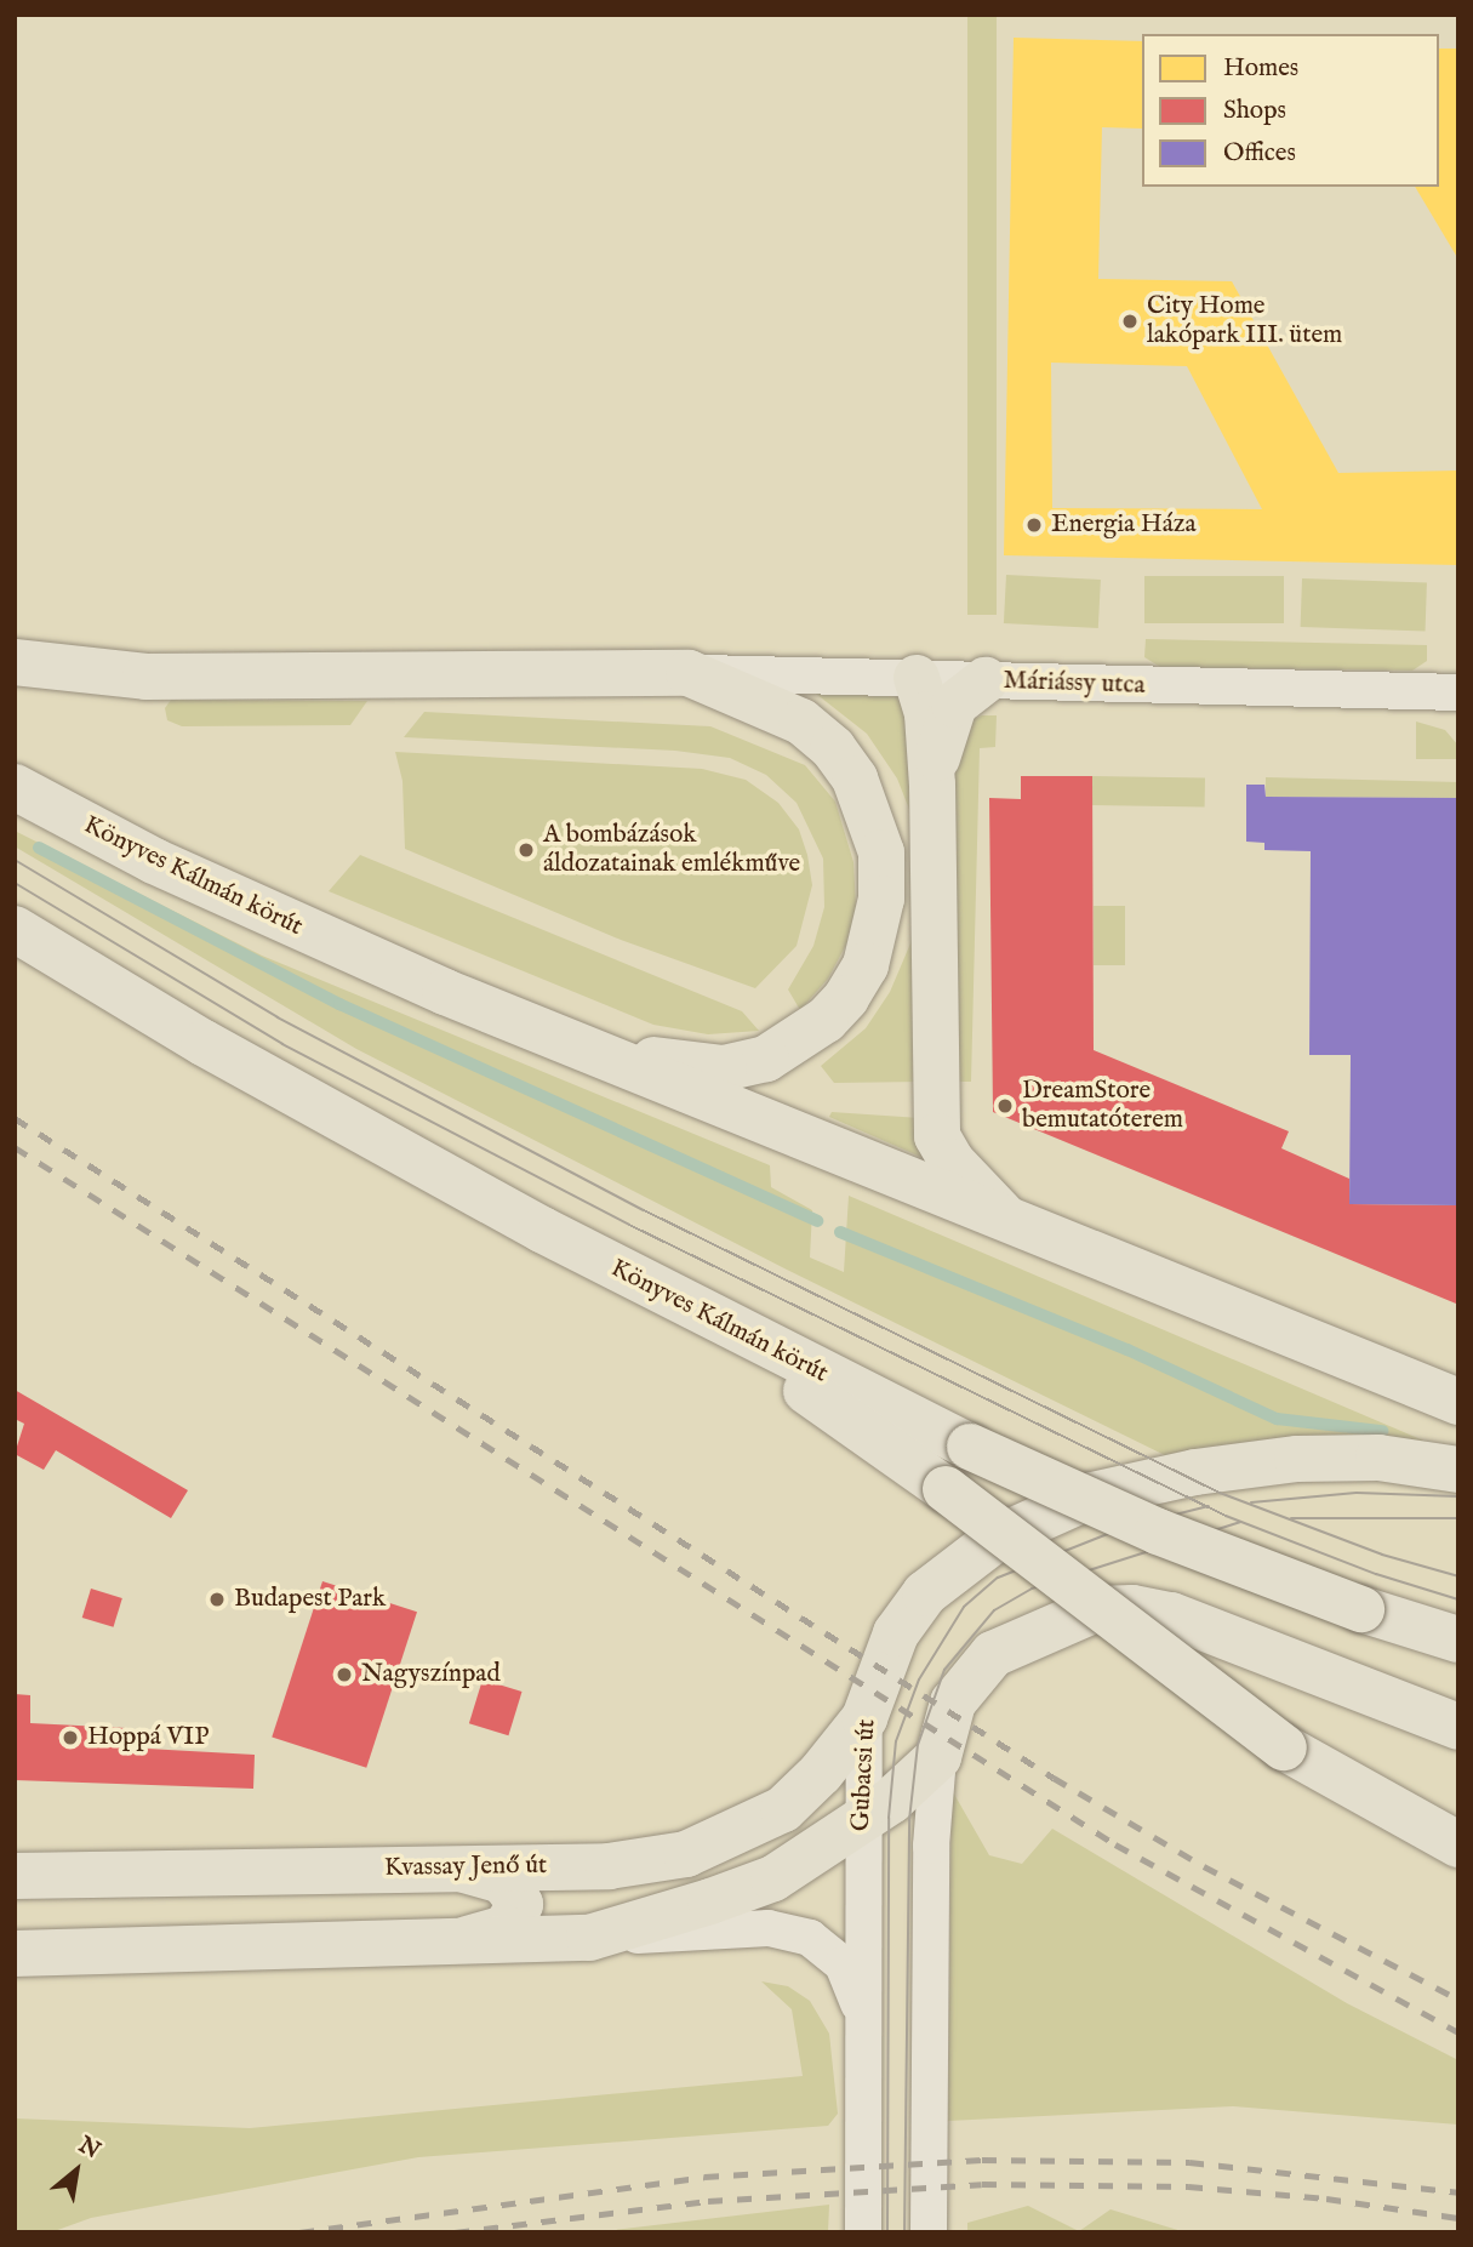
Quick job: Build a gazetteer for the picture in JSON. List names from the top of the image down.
{
  "streets": {
    "main road": ["Könyves Kálmán körút", "Gubacsi út", "Kvassay Jenő út"],
    "street": ["Máriássy utca"]
  },
  "crossings": [
    ["Gubacsi út", "Kvassay Jenő út"]
  ],
  "places": [
    "City Home lakópark III. ütem",
    "Energia Háza",
    "A bombázások áldozatainak emlékműve",
    "DreamStore bemutatóterem",
    "Budapest Park",
    "Nagyszínpad",
    "Hoppá VIP"
  ],
  "legend": ["Homes", "Shops", "Offices"],
  "north": "top right"
}
